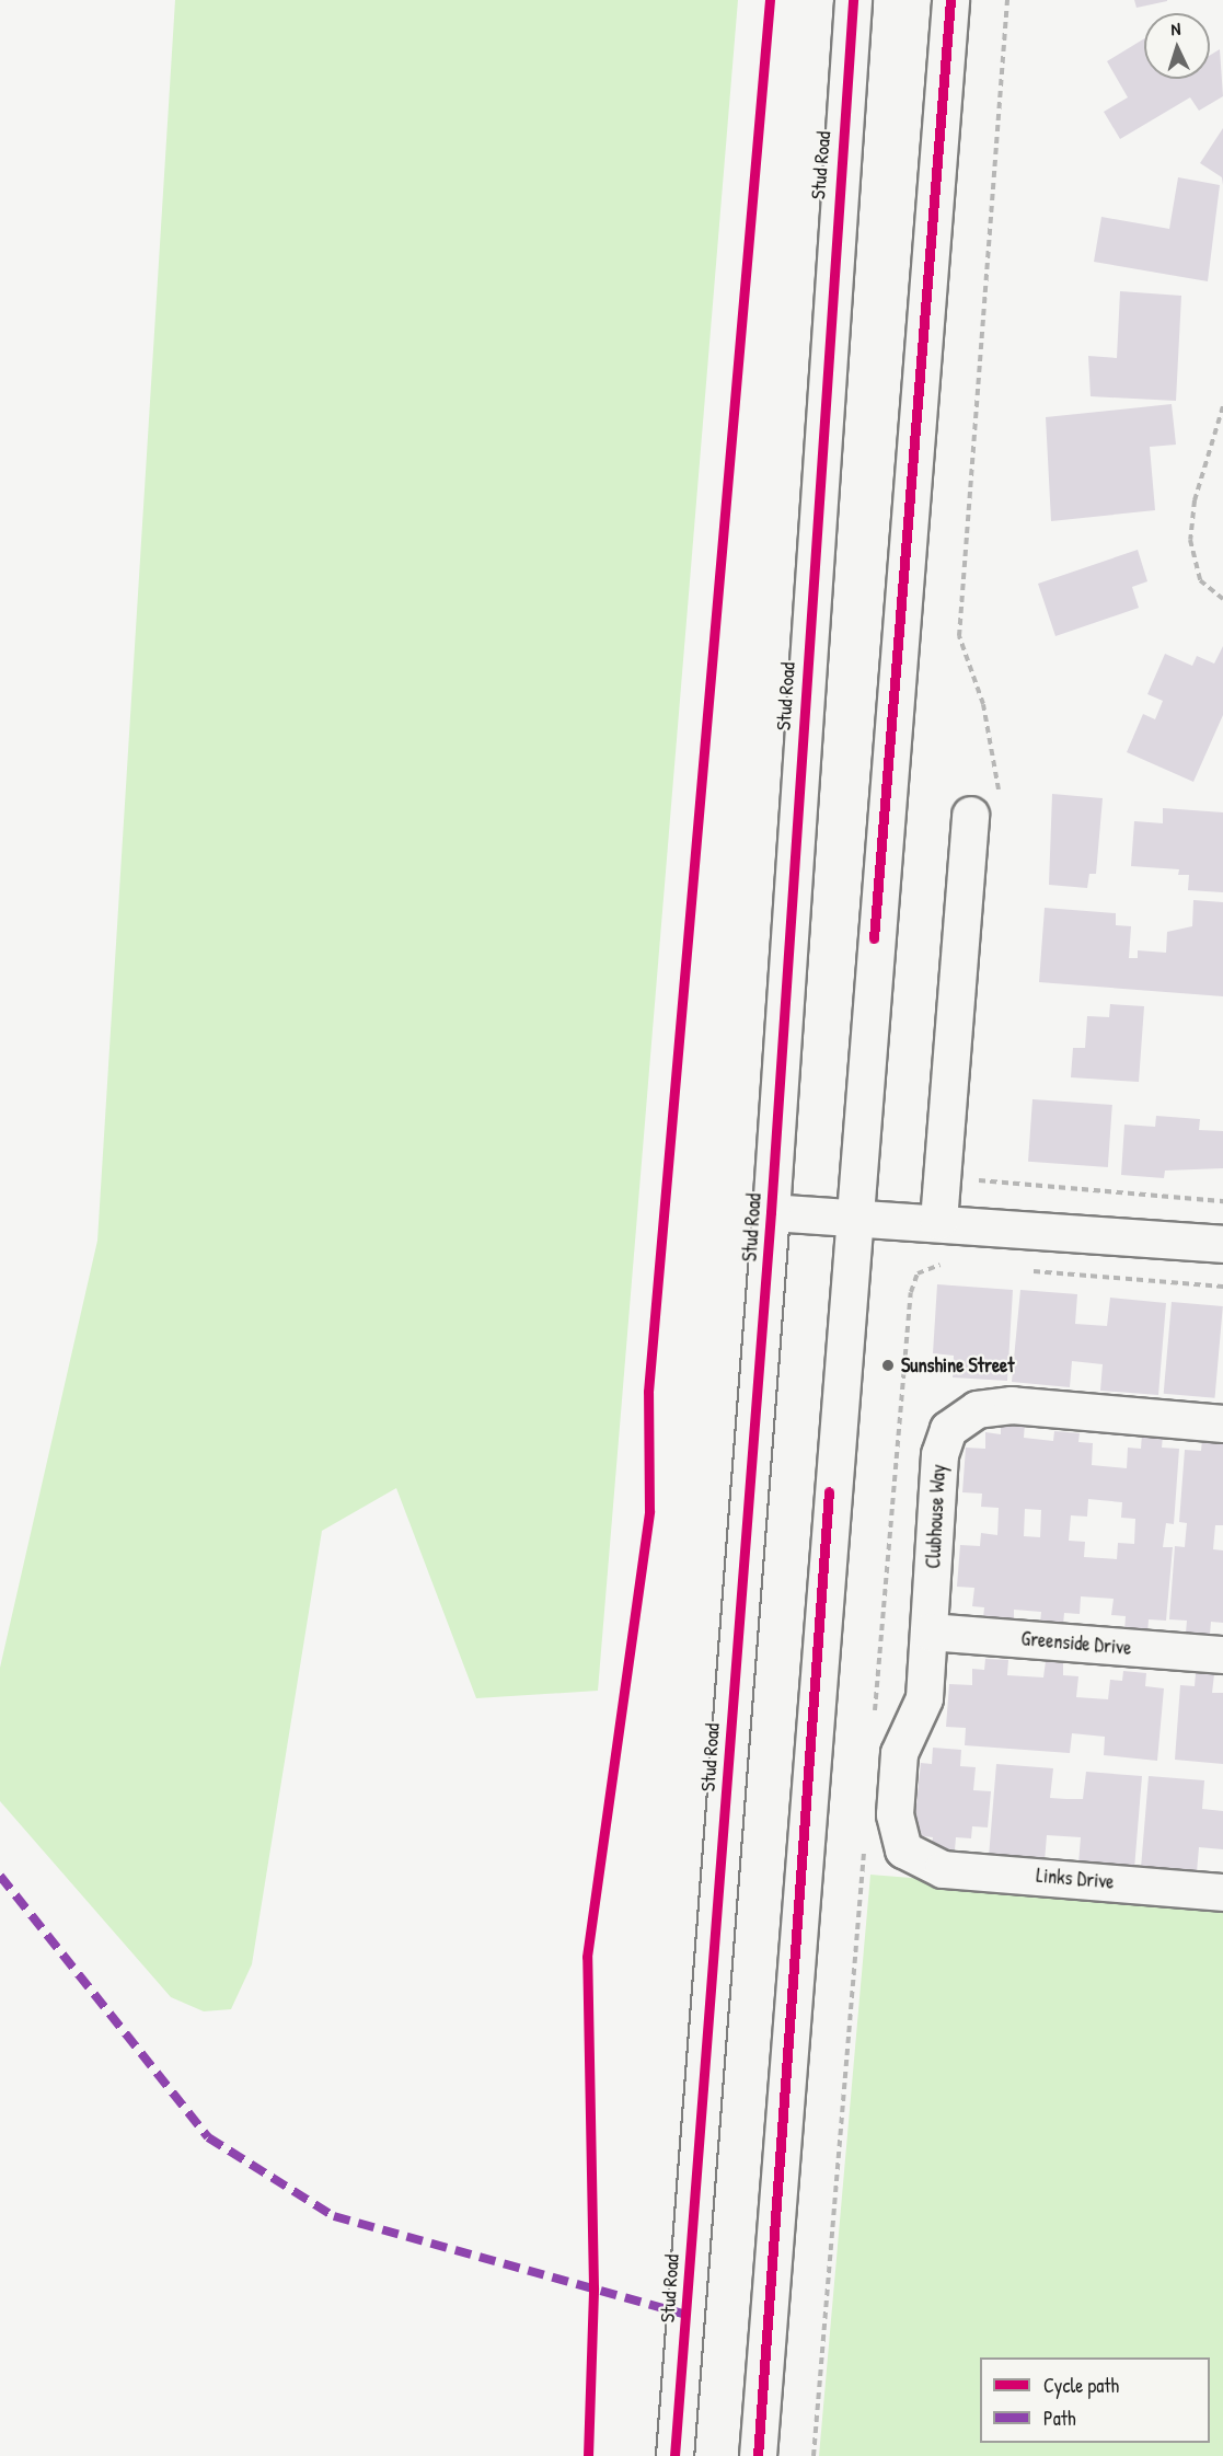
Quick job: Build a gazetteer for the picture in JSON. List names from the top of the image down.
{
  "streets": {
    "main road": [
      "Stud Road",
      "Clubhouse Way",
      "Greenside Drive",
      "Links Drive"
    ]
  },
  "crossings": [
    ["Clubhouse Way", "Greenside Drive"],
    ["Clubhouse Way", "Links Drive"]
  ],
  "places": ["Sunshine Street"],
  "legend": ["Cycle path", "Path"],
  "north": "top"
}
